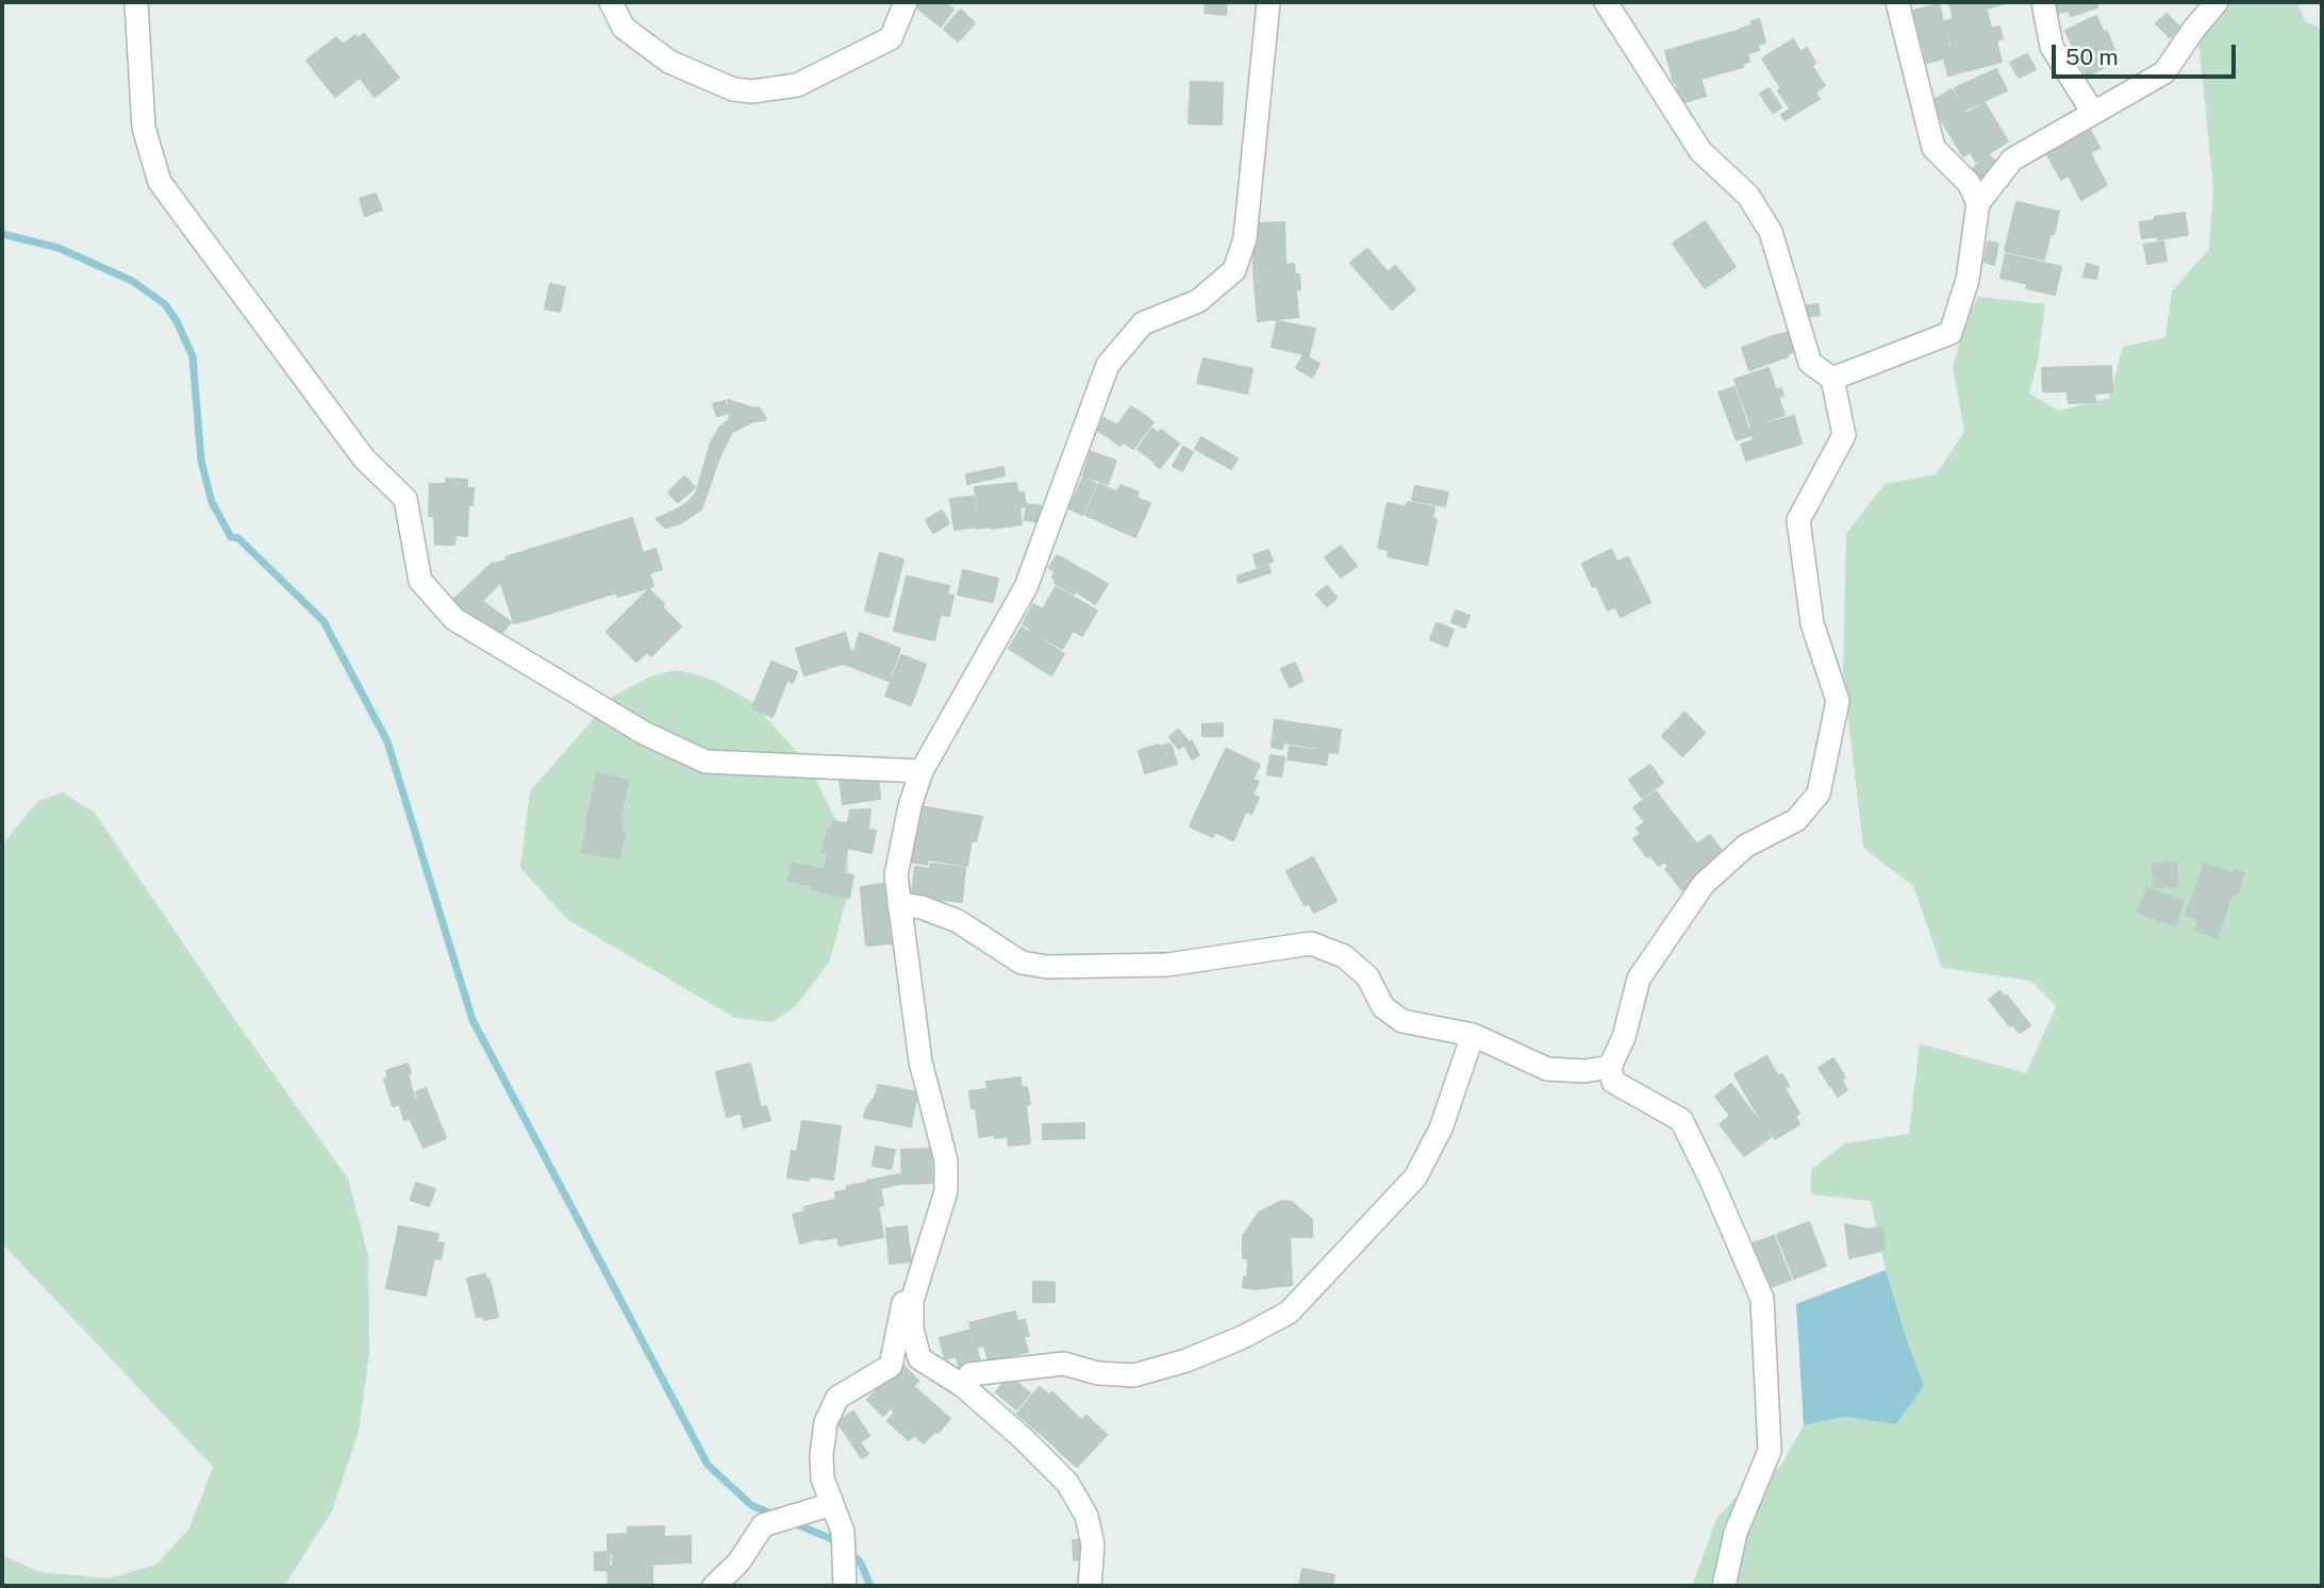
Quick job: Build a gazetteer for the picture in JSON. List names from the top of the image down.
{
  "scale_bar": "50 m"
}
